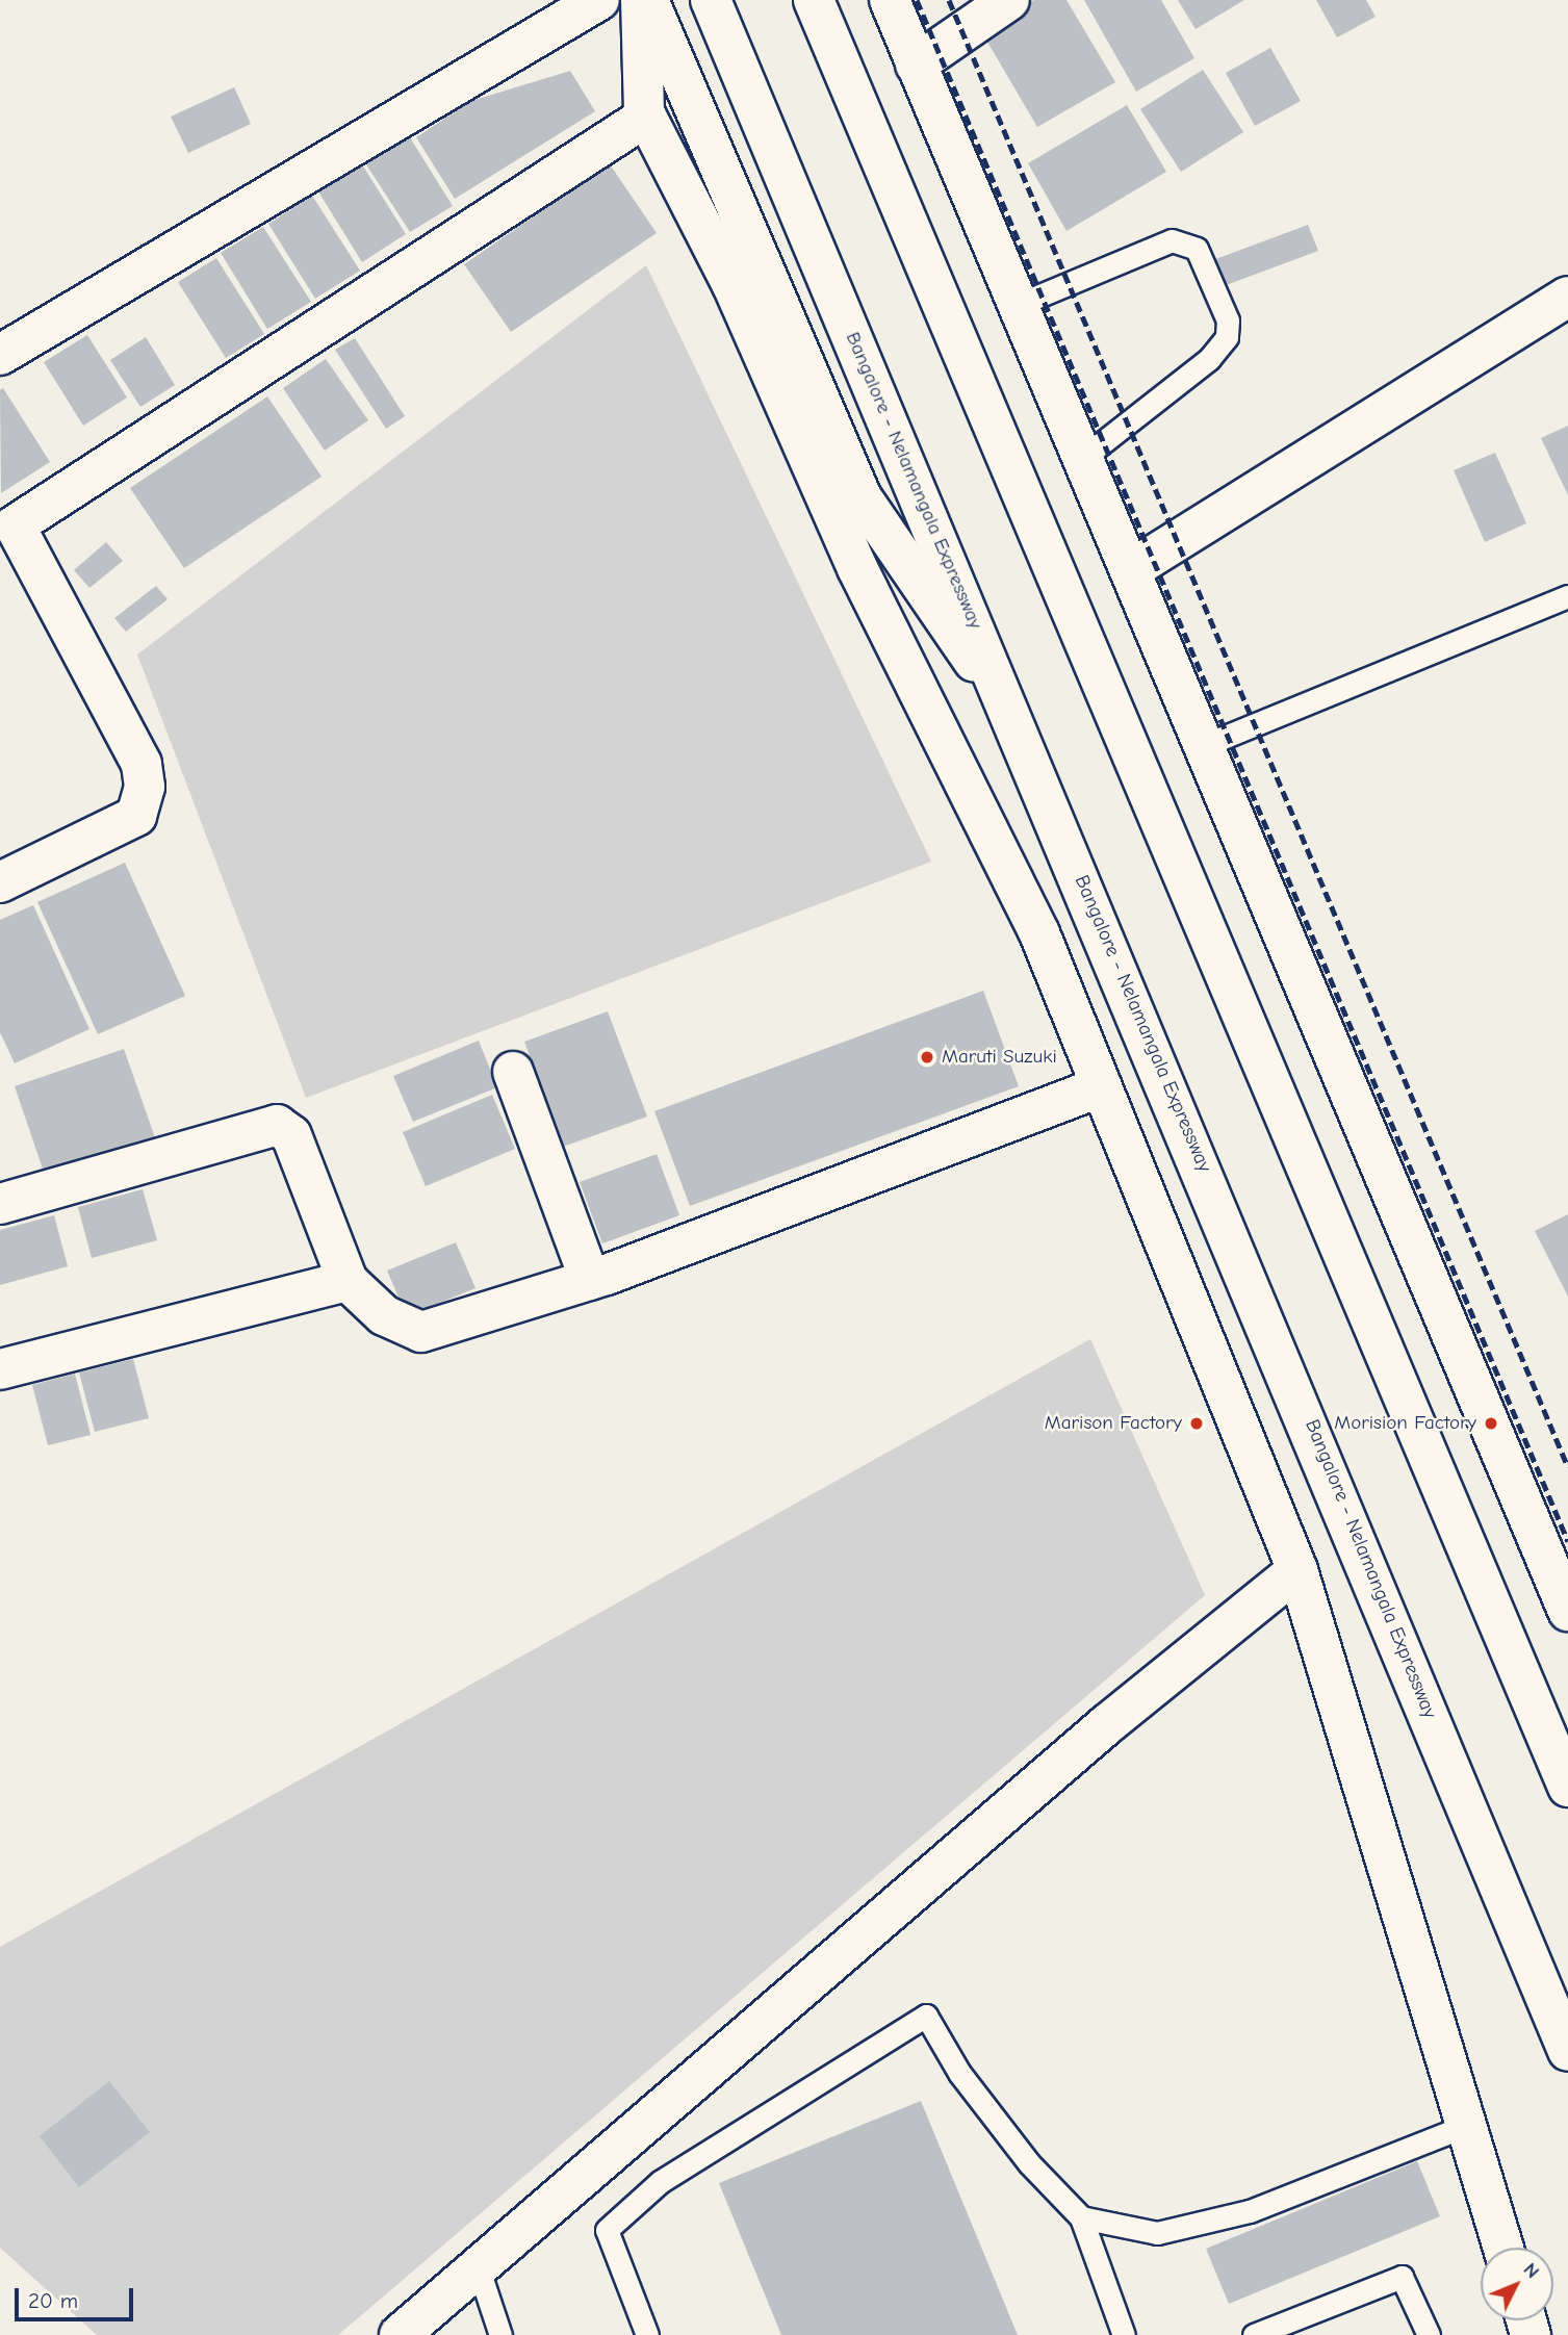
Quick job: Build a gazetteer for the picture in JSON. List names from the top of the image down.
{
  "streets": {
    "main road": ["Bangalore - Nelamangala Expressway"]
  },
  "places": ["Maruti Suzuki", "Marison Factory", "Morision Factory"],
  "scale_bar": "20 m",
  "north": "top right"
}
